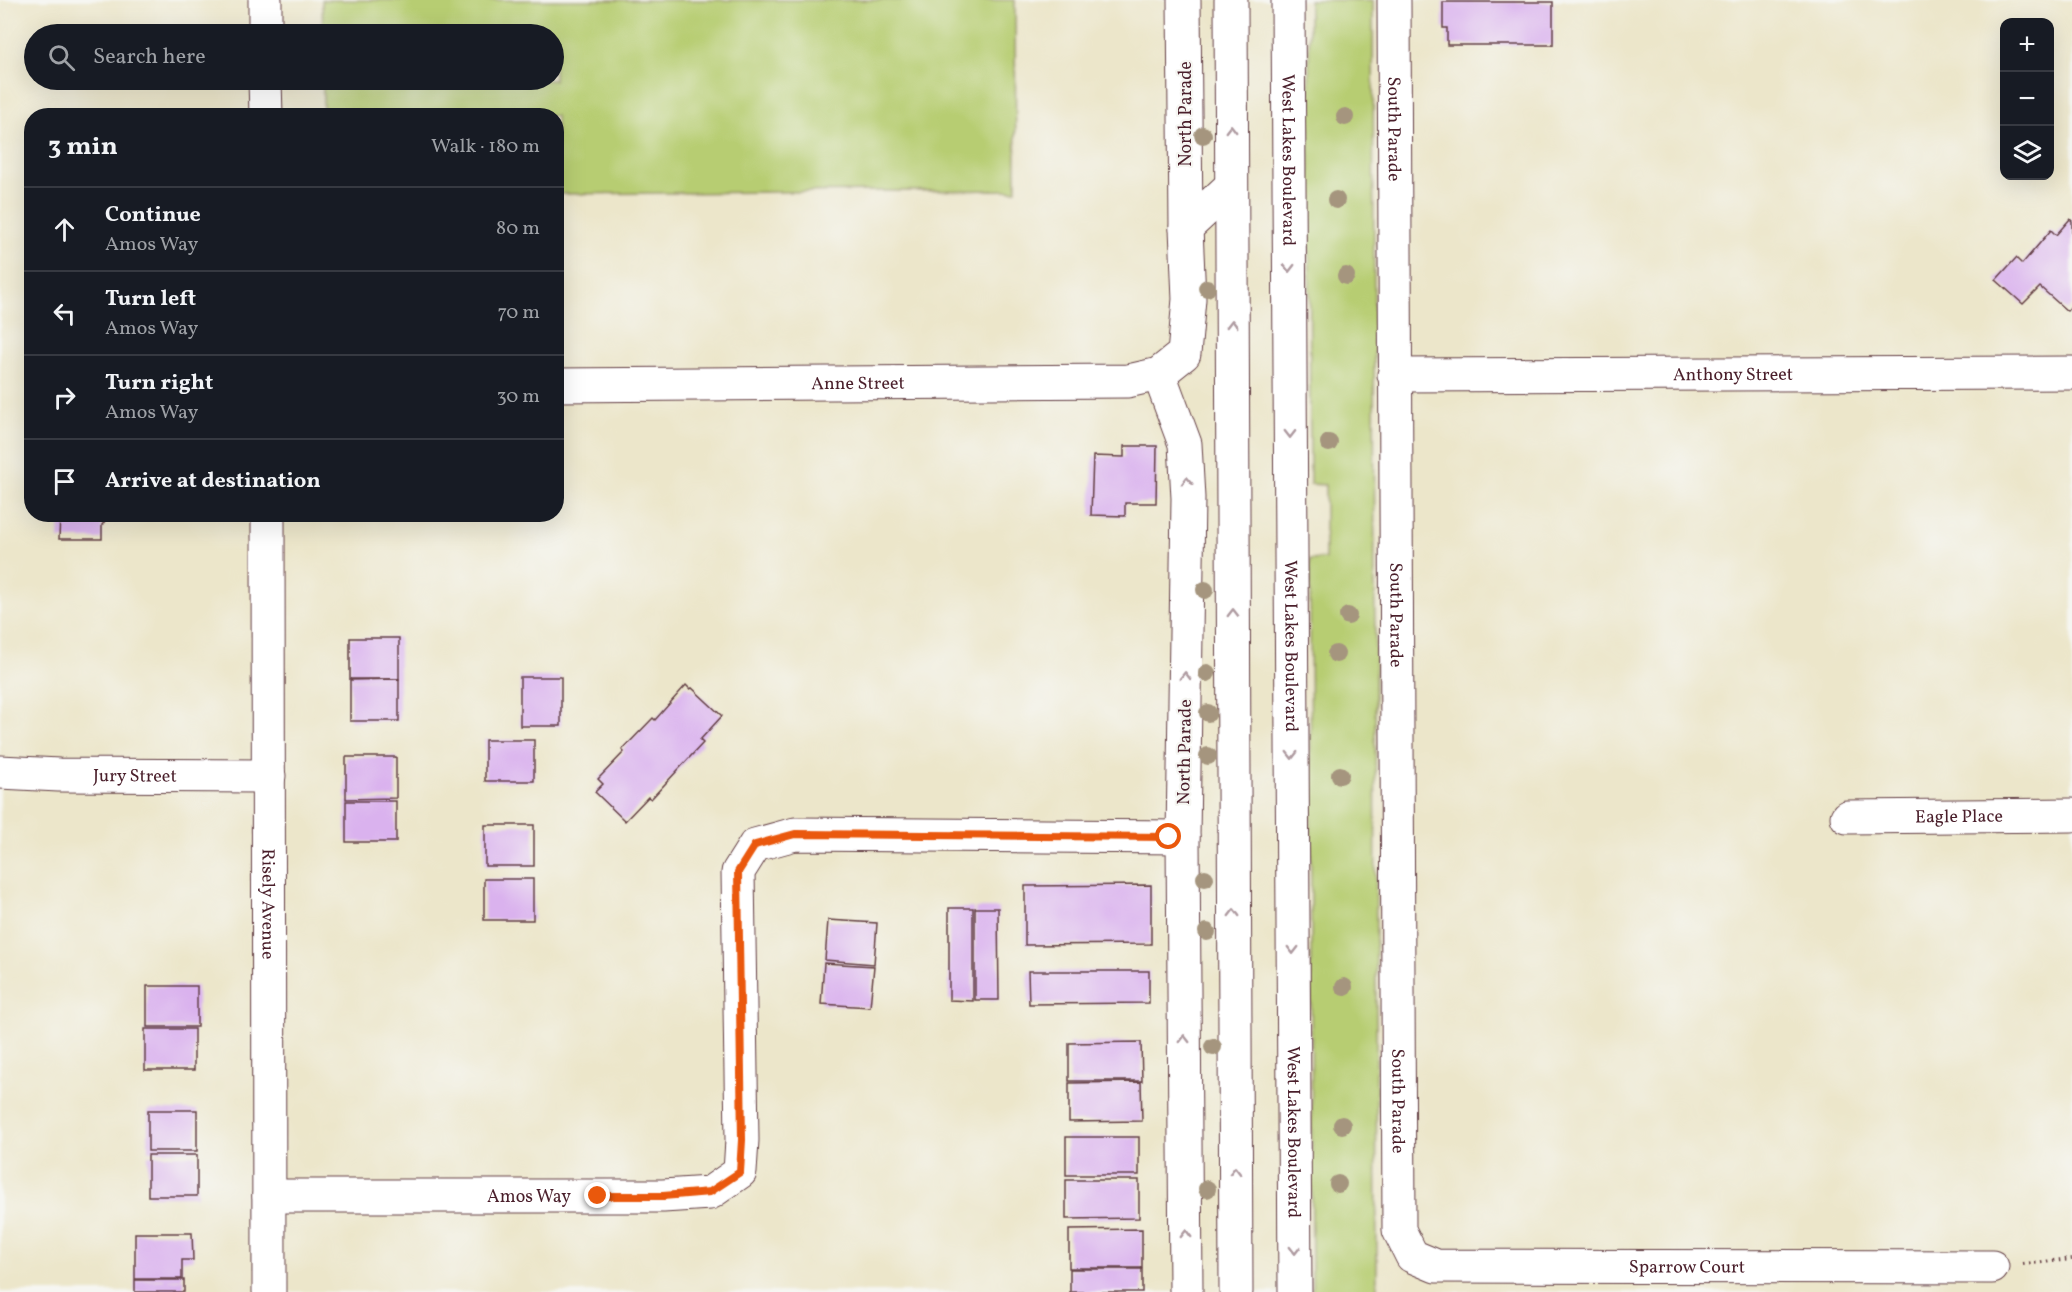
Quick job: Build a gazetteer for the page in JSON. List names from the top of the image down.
{
  "streets": {
    "street": [
      "North Parade",
      "South Parade",
      "West Lakes Boulevard",
      "Anthony Street",
      "Anne Street",
      "Jury Street",
      "Eagle Place",
      "Risely Avenue",
      "Amos Way",
      "Sparrow Court"
    ]
  },
  "crossings": [
    ["North Parade", "Anne Street"],
    ["North Parade", "Amos Way"],
    ["South Parade", "Anthony Street"],
    ["South Parade", "Sparrow Court"],
    ["Jury Street", "Risely Avenue"],
    ["Risely Avenue", "Amos Way"]
  ],
  "page": {
    "map_buttons": ["+", "−"],
    "search": "Search here",
    "heading": ["3 min", "Walk · 180 m"],
    "list": [
      ["Continue", "Amos Way", "80 m"],
      ["Turn left", "Amos Way", "70 m"],
      ["Turn right", "Amos Way", "30 m"],
      "Arrive at destination"
    ]
  }
}
